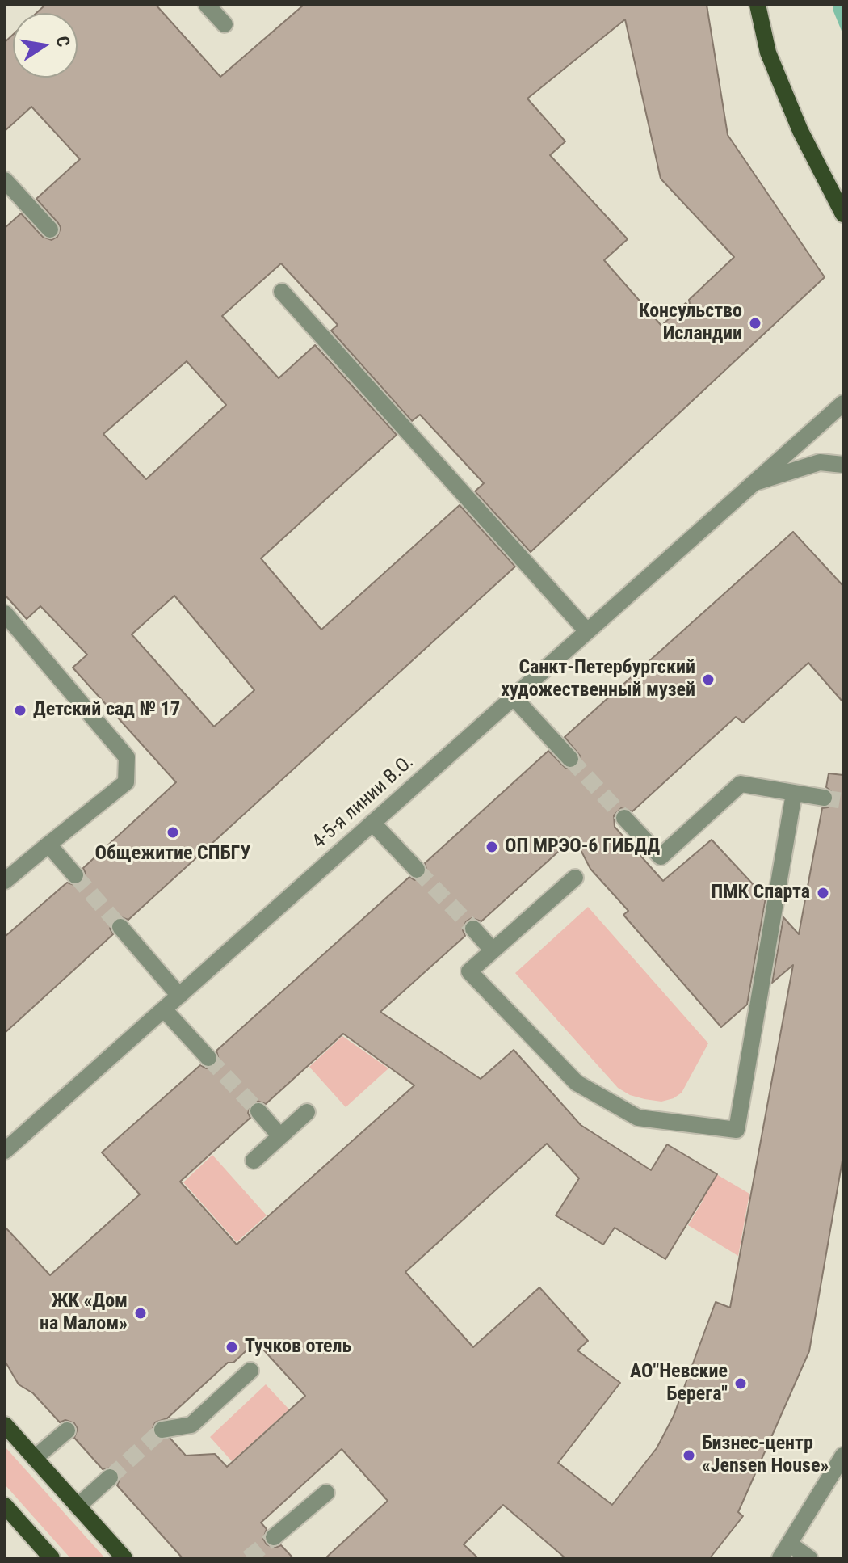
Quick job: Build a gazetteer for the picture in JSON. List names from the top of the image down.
{
  "streets": {
    "street": ["4-5-я линии В.О."]
  },
  "places": [
    "Консульство Исландии",
    "Санкт-Петербургский художественный музей",
    "Детский сад № 17",
    "Общежитие СПБГУ",
    "ОП МРЭО-6 ГИБДД",
    "ПМК Спарта",
    "ЖК «Дом на Малом»",
    "Тучков отель",
    "АО\"Невские Берега\"",
    "Бизнес-центр «Jensen House»"
  ],
  "north": "right"
}
